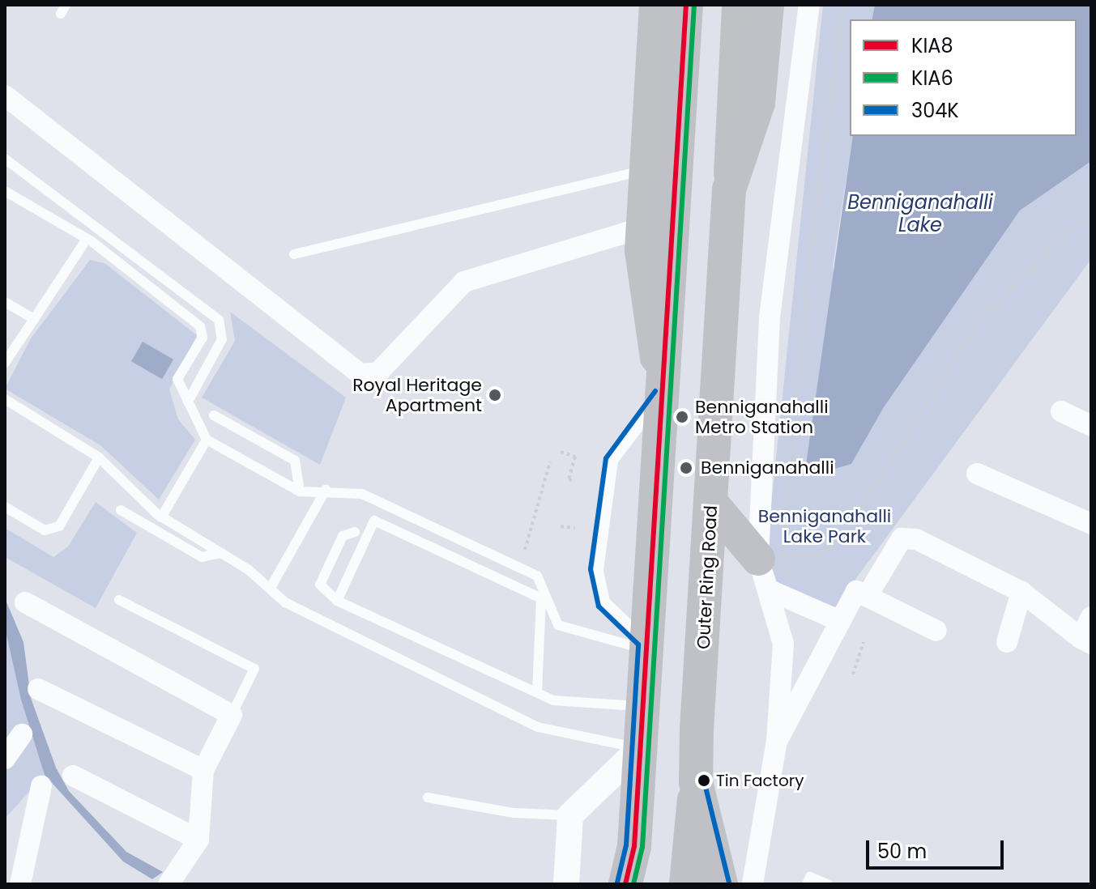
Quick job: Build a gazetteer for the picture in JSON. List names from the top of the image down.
{
  "streets": {
    "highway": ["Outer Ring Road"]
  },
  "water": ["Benniganahalli Lake"],
  "parks": ["Benniganahalli Lake Park"],
  "places": [
    "Royal Heritage Apartment",
    "Benniganahalli Metro Station",
    "Benniganahalli",
    "Tin Factory"
  ],
  "lines": ["transit line KIA8", "transit line KIA6", "transit line 304K"],
  "legend": ["KIA8", "KIA6", "304K"],
  "scale_bar": "50 m"
}
